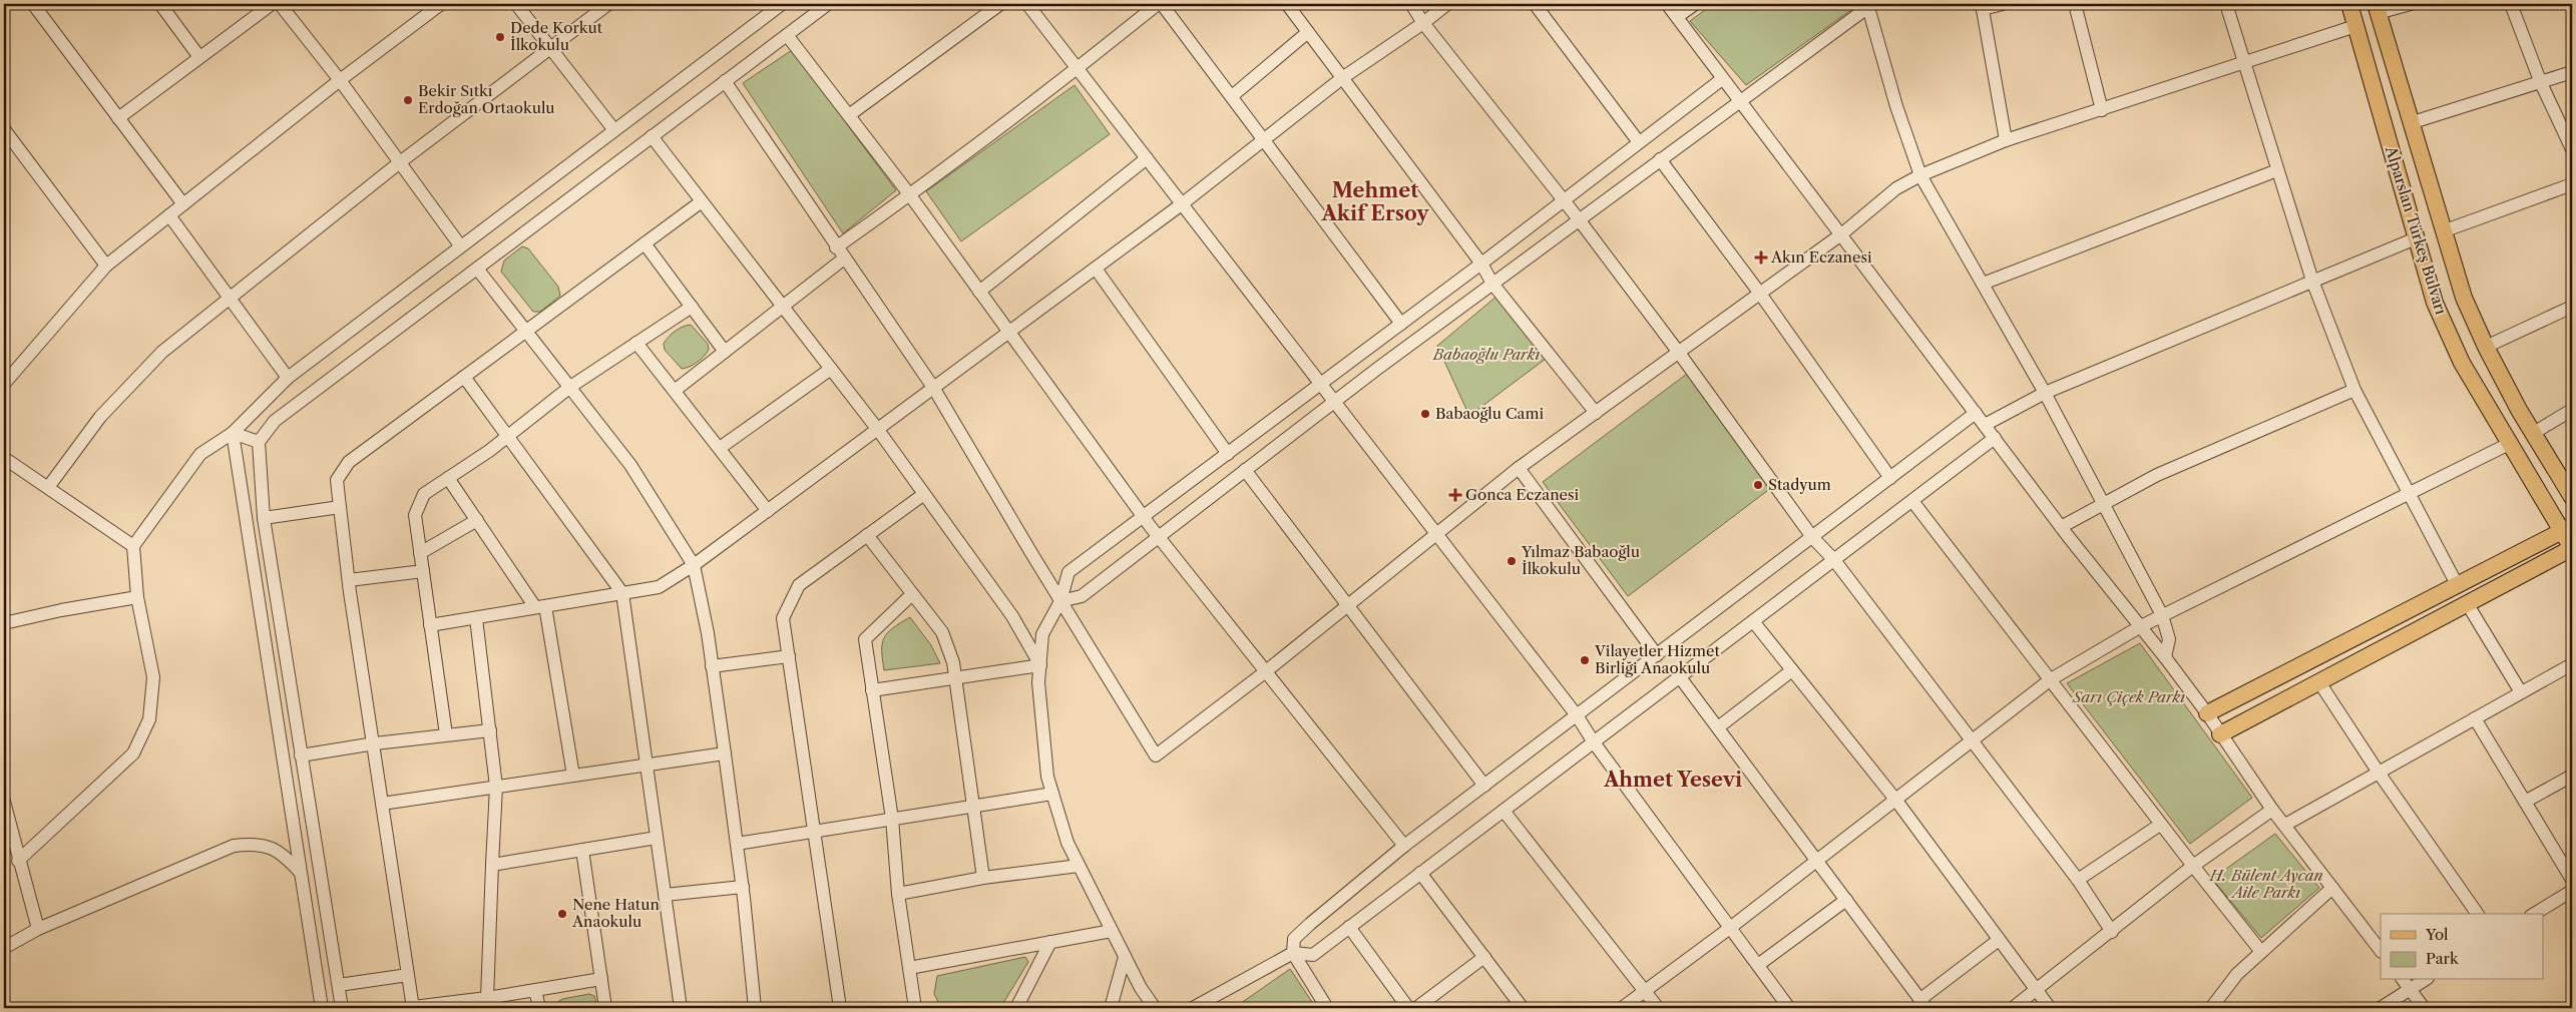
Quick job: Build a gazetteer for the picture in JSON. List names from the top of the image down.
{
  "streets": {
    "main road": ["Alparslan Türkeş Bulvarı"]
  },
  "districts": ["Mehmet Akif Ersoy", "Ahmet Yesevi"],
  "parks": ["Babaoğlu Parkı", "Sarı Çiçek Parkı", "H. Bülent Aycan Aile Parkı"],
  "places": {
    "other": [
      "Dede Korkut İlkokulu",
      "Bekir Sıtkı Erdoğan Ortaokulu",
      "Babaoğlu Cami",
      "Stadyum",
      "Yılmaz Babaoğlu İlkokulu",
      "Vilayetler Hizmet Birliği Anaokulu",
      "Nene Hatun Anaokulu"
    ],
    "health": ["Akın Eczanesi", "Gonca Eczanesi"]
  },
  "legend": ["Yol", "Park"]
}
